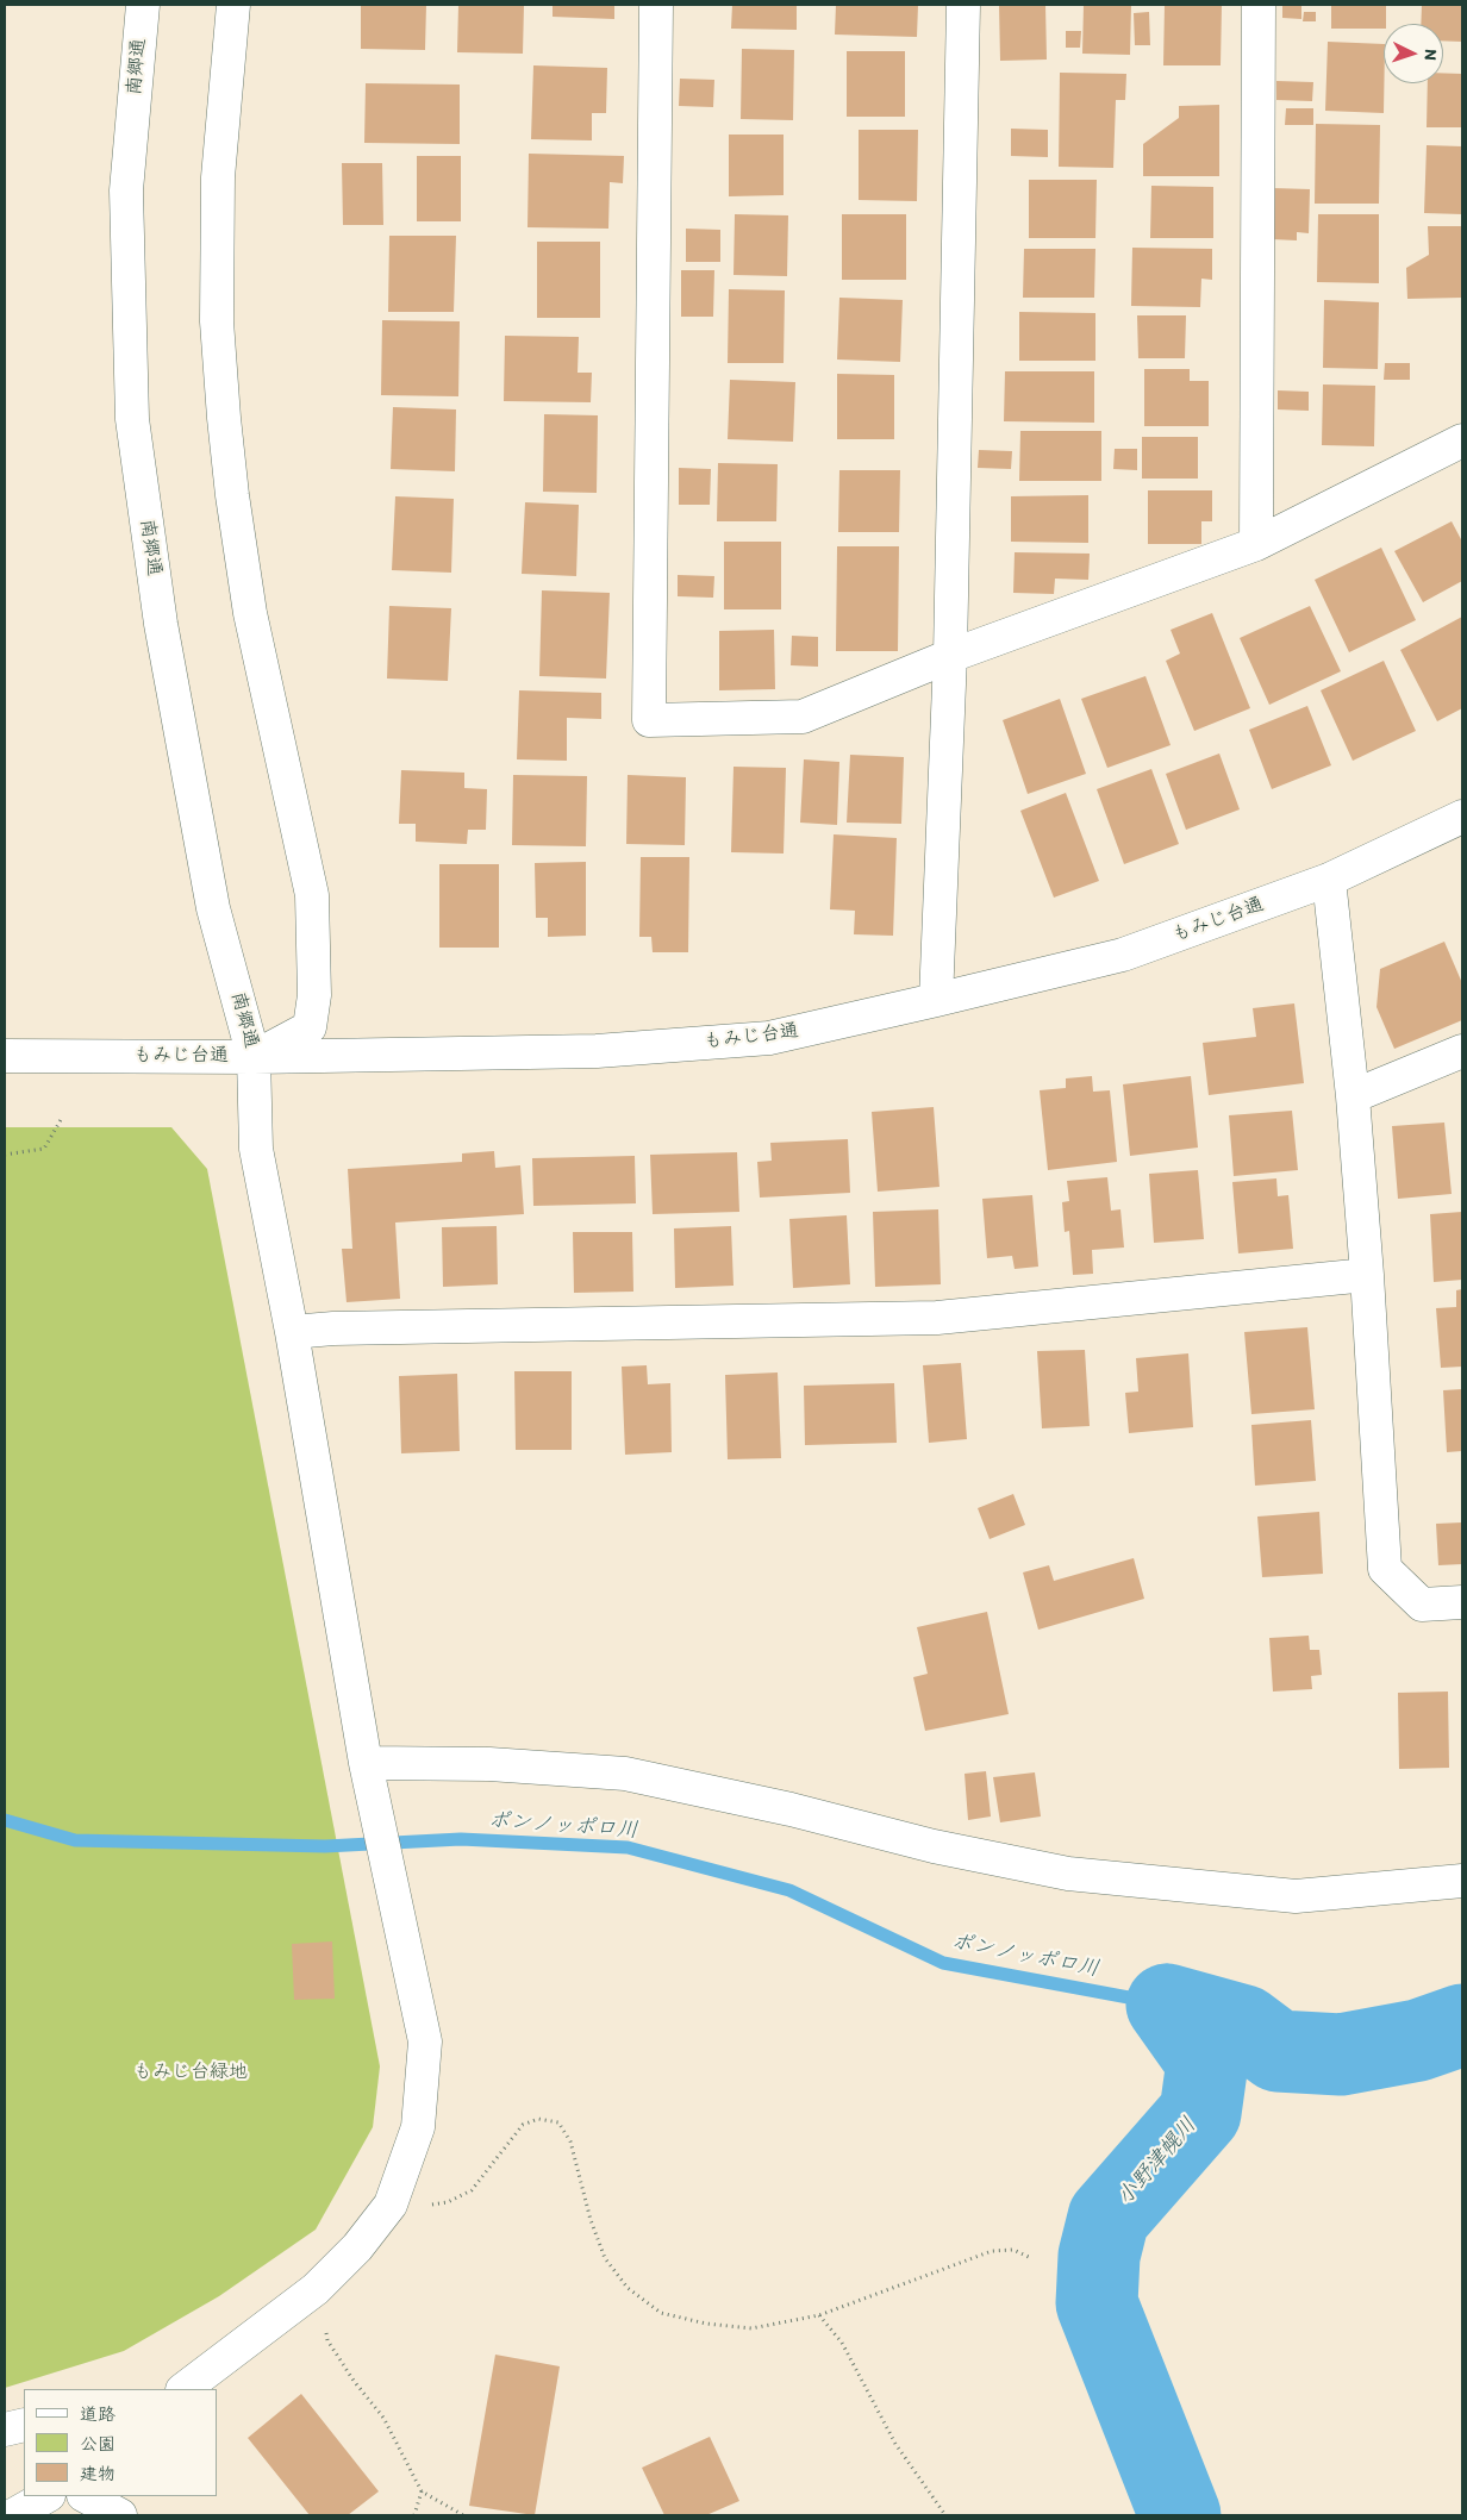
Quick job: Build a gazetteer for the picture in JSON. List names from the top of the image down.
{
  "streets": {
    "street": ["南郷通", "もみじ台通"]
  },
  "crossings": [
    ["南郷通", "もみじ台通"]
  ],
  "water": ["ポンノッポロ川", "小野津幌川"],
  "parks": ["もみじ台緑地"],
  "legend": ["道路", "公園", "建物"],
  "north": "right"
}
